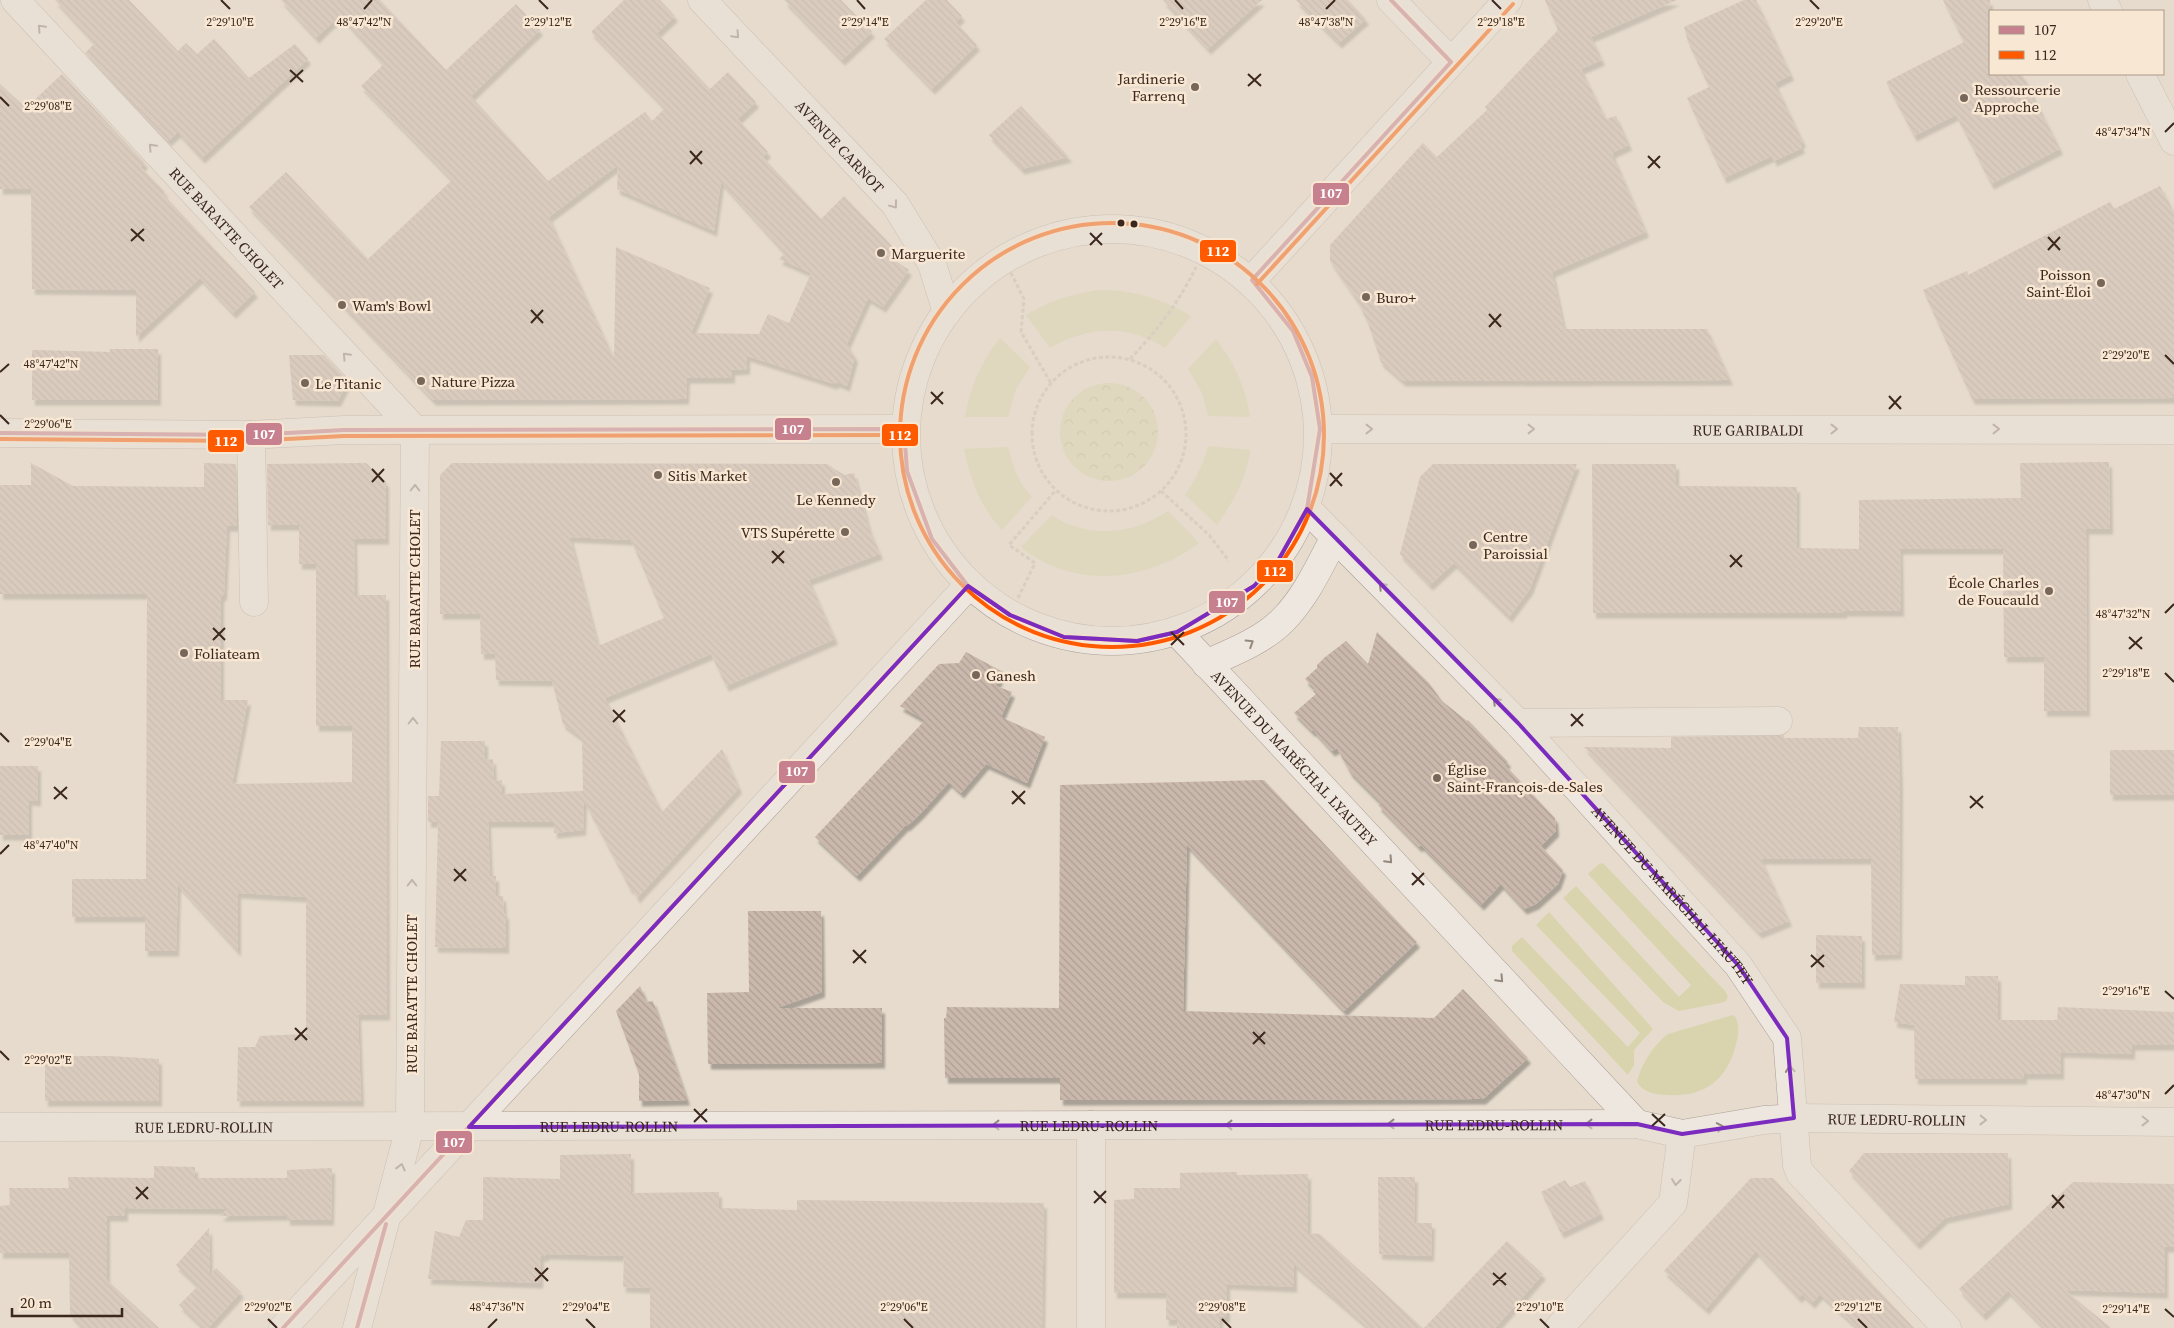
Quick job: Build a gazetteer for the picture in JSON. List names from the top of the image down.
{
  "streets": {
    "street": [
      "AVENUE CARNOT",
      "RUE BARATTE CHOLET",
      "RUE GARIBALDI",
      "AVENUE DU MARÉCHAL LYAUTEY",
      "RUE LEDRU-ROLLIN"
    ]
  },
  "crossings": [
    ["RUE BARATTE CHOLET", "RUE LEDRU-ROLLIN"],
    ["AVENUE DU MARÉCHAL LYAUTEY", "RUE LEDRU-ROLLIN"]
  ],
  "one_way": ["AVENUE CARNOT", "RUE BARATTE CHOLET", "RUE GARIBALDI"],
  "places": [
    "Jardinerie Farrenq",
    "Ressourcerie Approche",
    "Marguerite",
    "Poisson Saint-Éloi",
    "Buro+",
    "Wam's Bowl",
    "Nature Pizza",
    "Le Titanic",
    "Sitis Market",
    "Le Kennedy",
    "VTS Supérette",
    "Centre Paroissial",
    "École Charles de Foucauld",
    "Foliateam",
    "Ganesh",
    "Église Saint-François-de-Sales"
  ],
  "lines": ["transit line 107", "transit line 112"],
  "legend": ["107", "112"],
  "scale_bar": "20 m",
  "coordinates": [
    "2°29'10\"E",
    "2°29'12\"E",
    "2°29'14\"E",
    "2°29'16\"E",
    "48°47'38\"N",
    "2°29'18\"E",
    "2°29'20\"E",
    "48°47'42\"N",
    "2°29'08\"E",
    "48°47'34\"N",
    "2°29'06\"E",
    "48°47'32\"N",
    "2°29'04\"E",
    "48°47'40\"N",
    "2°29'02\"E",
    "48°47'30\"N",
    "48°47'36\"N"
  ]
}
